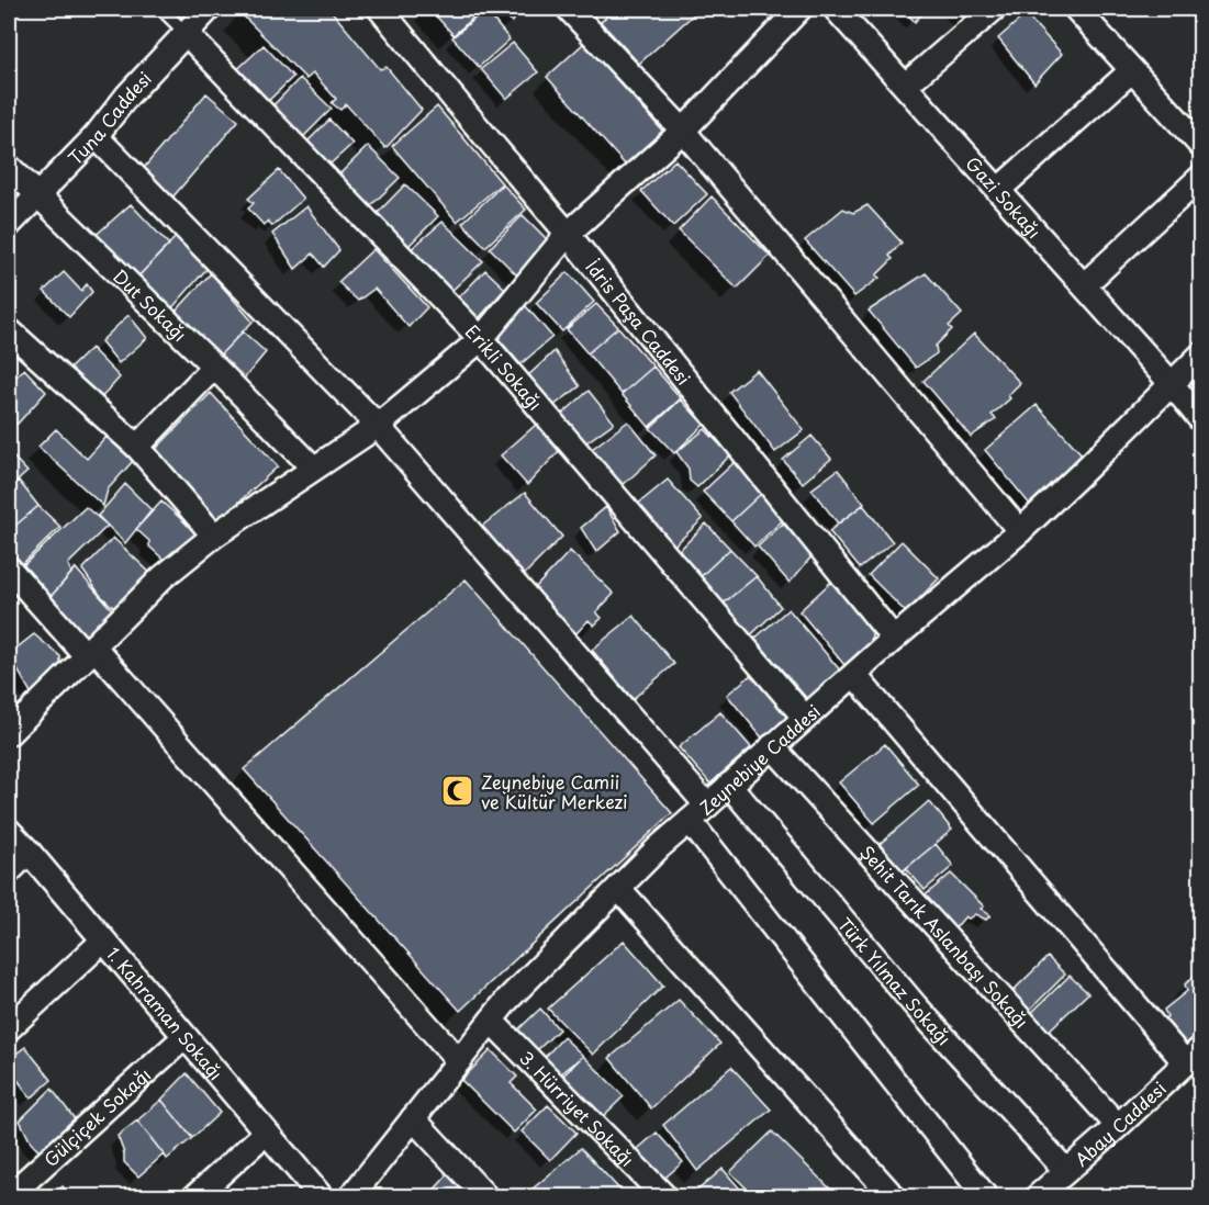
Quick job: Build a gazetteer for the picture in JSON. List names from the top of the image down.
{
  "streets": {
    "street": [
      "Tuna Caddesi",
      "Gazi Sokağı",
      "Dut Sokağı",
      "İdris Paşa Caddesi",
      "Erikli Sokağı",
      "Zeynebiye Caddesi",
      "Şehit Tarık Aslanbaşı Sokağı",
      "Türk Yılmaz Sokağı",
      "1. Kahraman Sokağı",
      "3. Hürriyet Sokağı",
      "Gülçiçek Sokağı",
      "Abay Caddesi"
    ]
  },
  "crossings": [
    ["Tuna Caddesi", "Dut Sokağı"],
    ["Tuna Caddesi", "Erikli Sokağı"],
    ["Gazi Sokağı", "Zeynebiye Caddesi"],
    ["İdris Paşa Caddesi", "Zeynebiye Caddesi"],
    ["Erikli Sokağı", "Zeynebiye Caddesi"],
    ["Zeynebiye Caddesi", "Şehit Tarık Aslanbaşı Sokağı"],
    ["Zeynebiye Caddesi", "Türk Yılmaz Sokağı"],
    ["Zeynebiye Caddesi", "3. Hürriyet Sokağı"],
    ["Şehit Tarık Aslanbaşı Sokağı", "Abay Caddesi"],
    ["Türk Yılmaz Sokağı", "Abay Caddesi"],
    ["1. Kahraman Sokağı", "Gülçiçek Sokağı"]
  ],
  "places": {
    "mosque": ["Zeynebiye Camii ve Kültür Merkezi"]
  }
}
